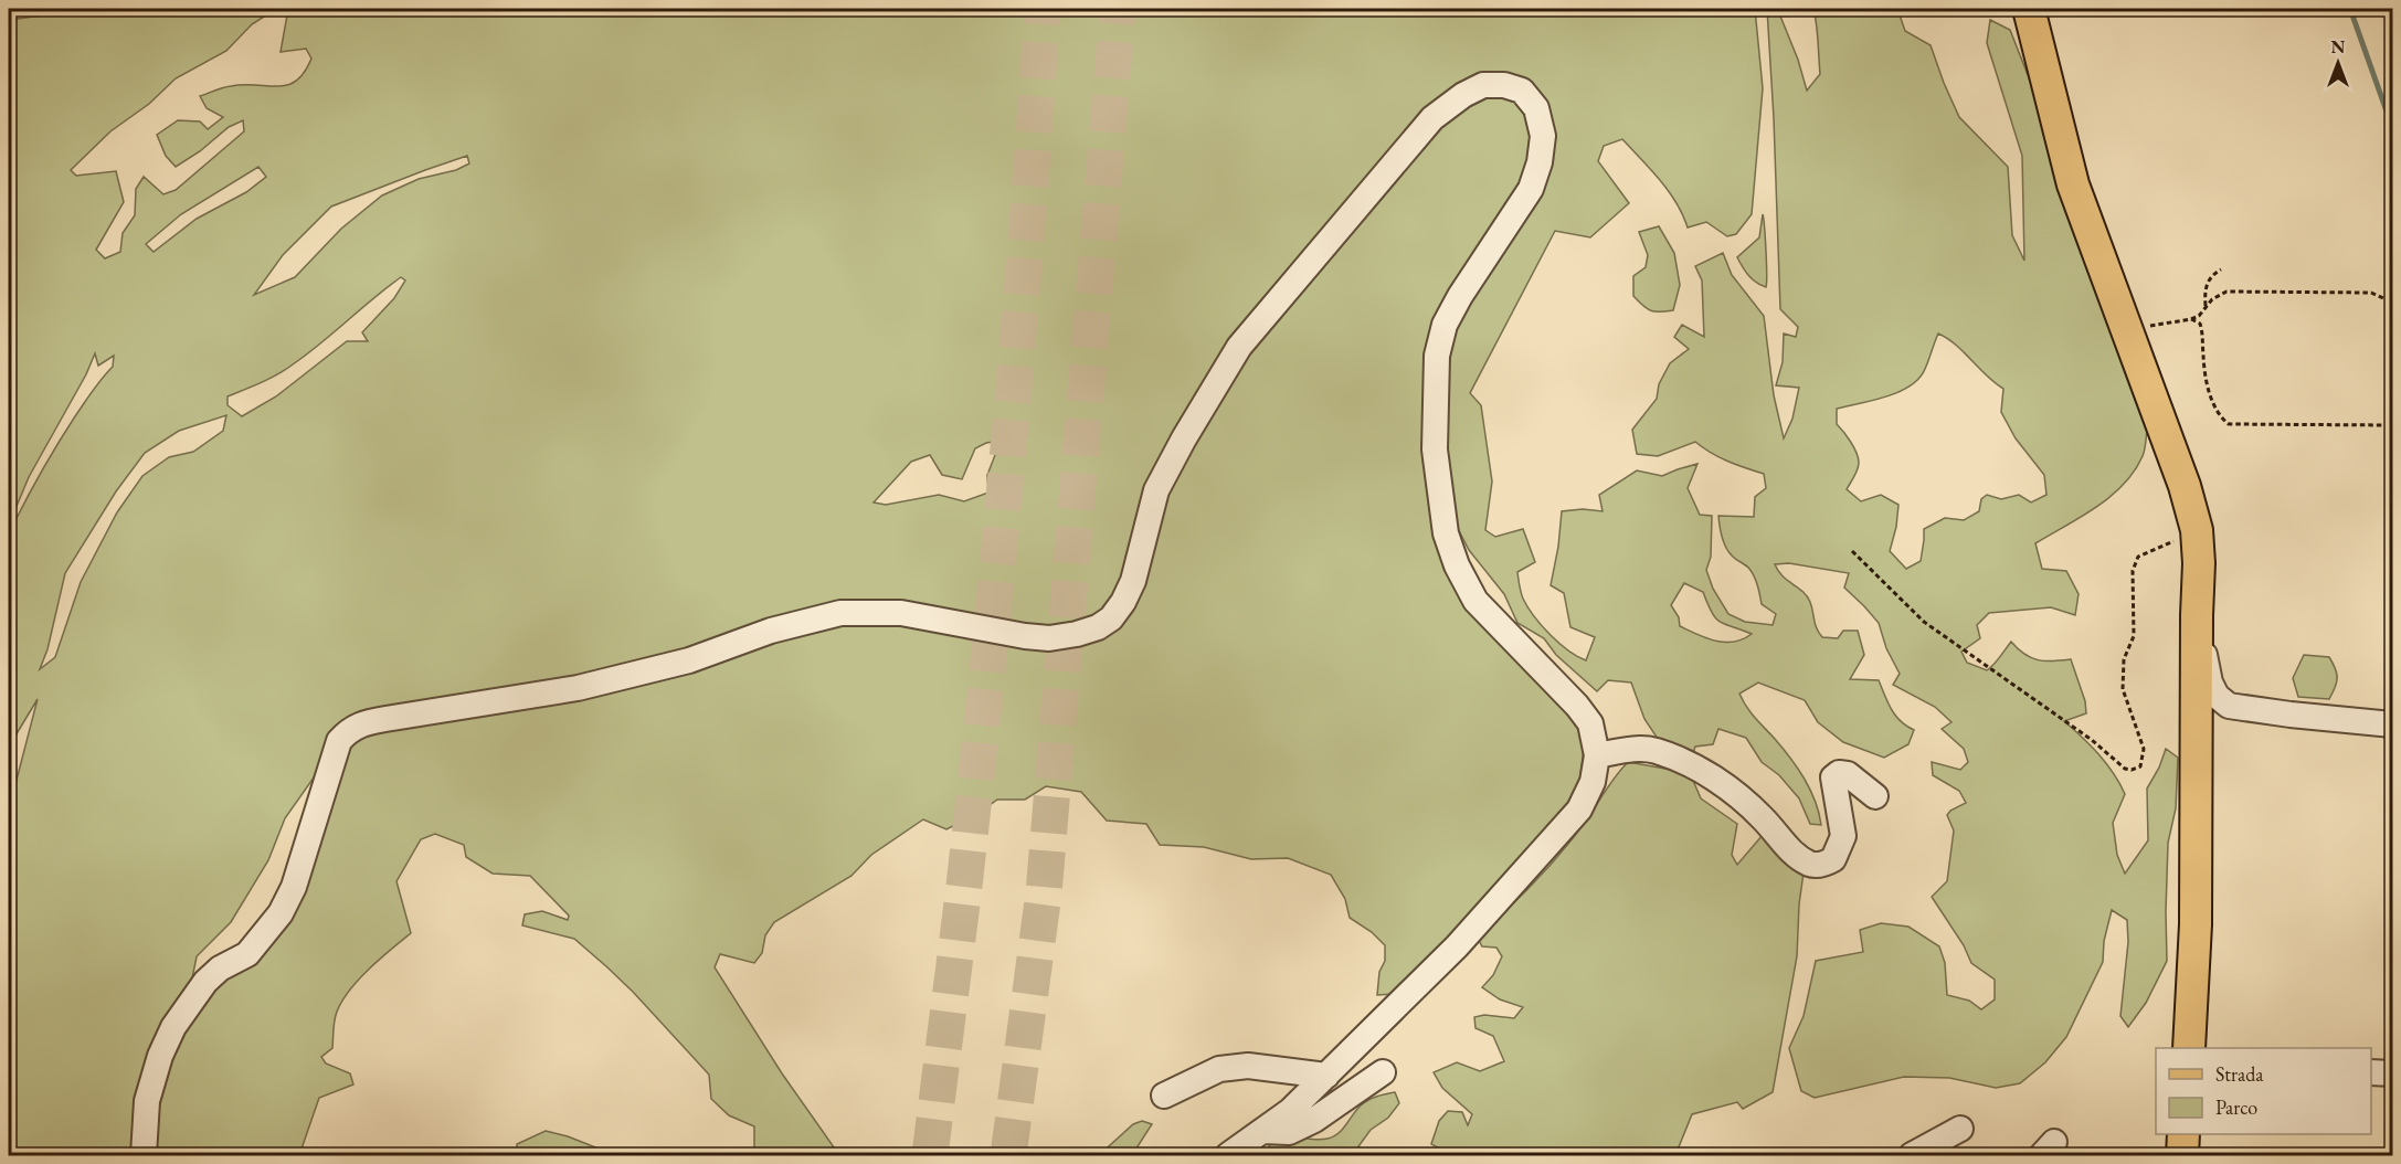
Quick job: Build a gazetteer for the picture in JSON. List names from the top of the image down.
{
  "legend": ["Strada", "Parco"],
  "north": "top"
}
